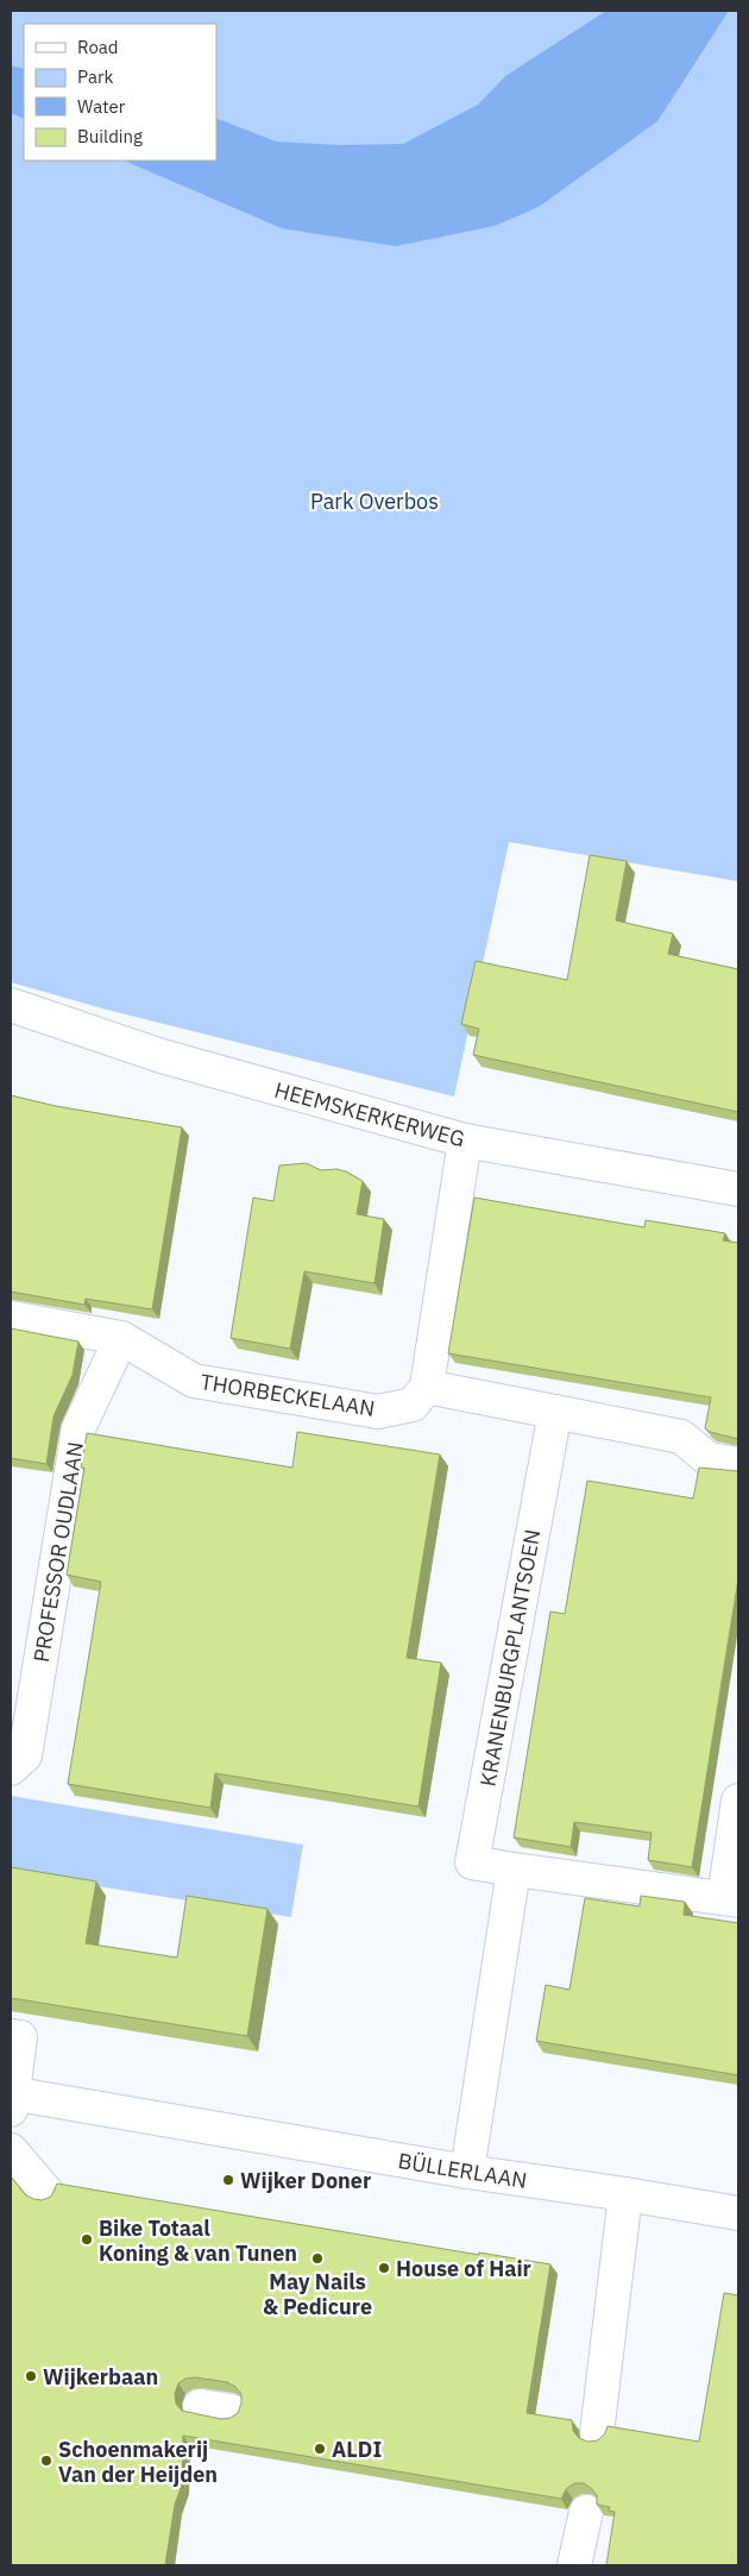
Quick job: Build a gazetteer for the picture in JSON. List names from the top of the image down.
{
  "streets": {
    "street": [
      "HEEMSKERKERWEG",
      "THORBECKELAAN",
      "PROFESSOR OUDLAAN",
      "KRANENBURGPLANTSOEN",
      "BÜLLERLAAN"
    ]
  },
  "crossings": [
    ["THORBECKELAAN", "PROFESSOR OUDLAAN"]
  ],
  "parks": ["Park Overbos"],
  "places": [
    "Wijker Doner",
    "Bike Totaal Koning & van Tunen",
    "May Nails & Pedicure",
    "House of Hair",
    "Wijkerbaan",
    "ALDI",
    "Schoenmakerij Van der Heijden"
  ],
  "legend": [
    "Road",
    "Park",
    "Water",
    "Building"
  ]
}
